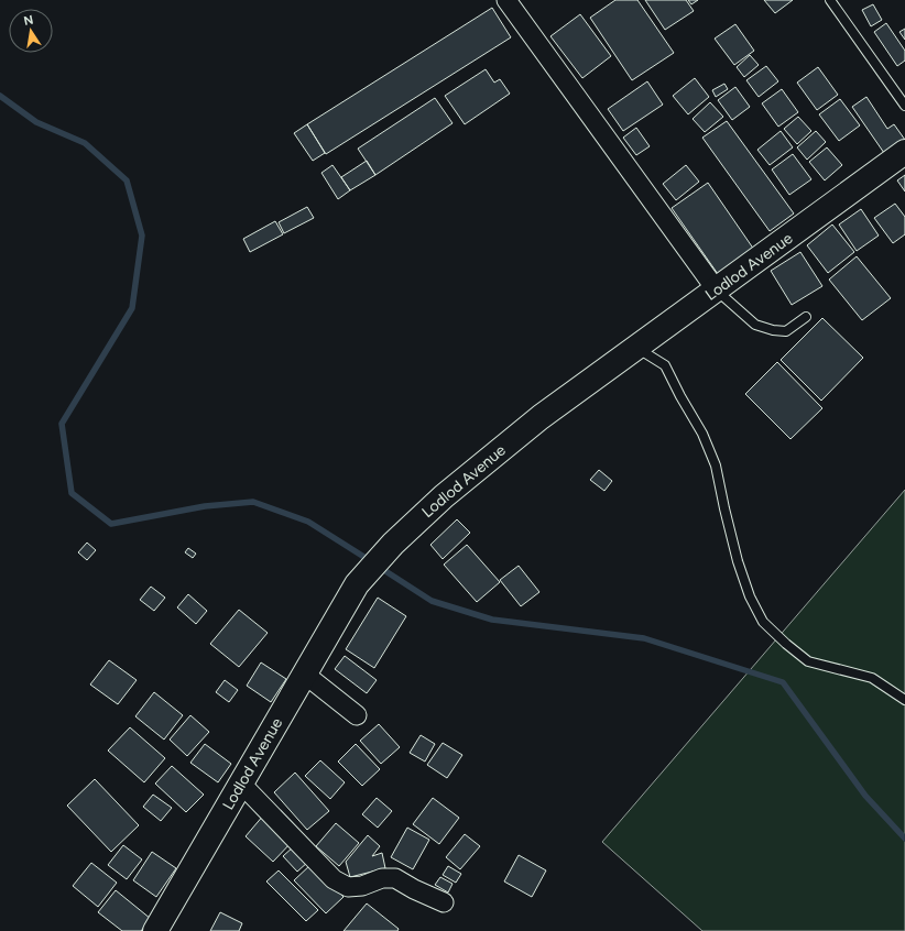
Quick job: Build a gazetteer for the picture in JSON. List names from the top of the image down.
{
  "streets": {
    "main road": ["Lodlod Avenue"]
  },
  "north": "top"
}
